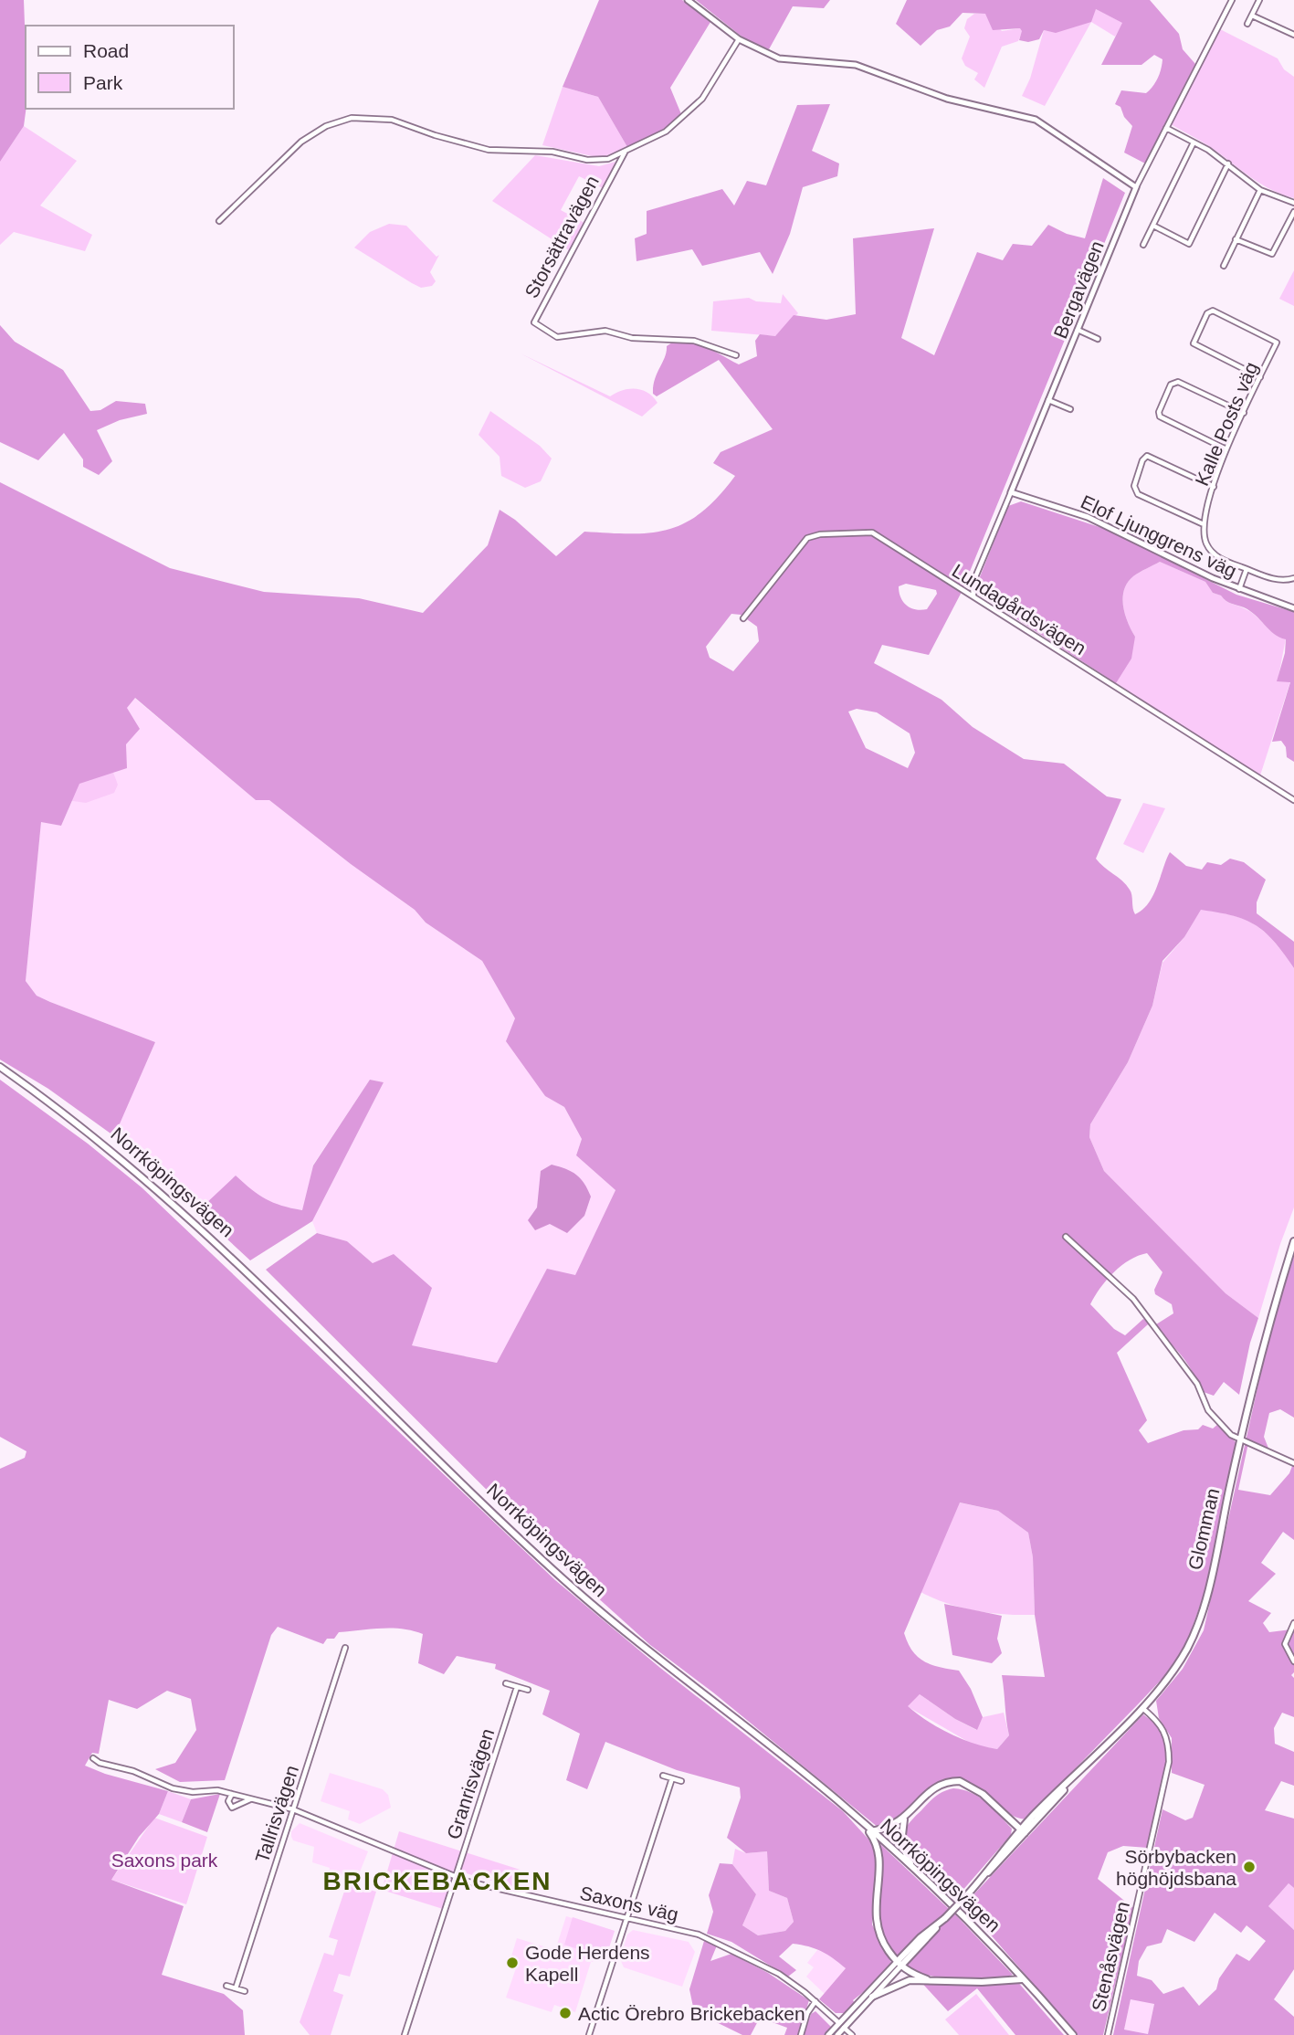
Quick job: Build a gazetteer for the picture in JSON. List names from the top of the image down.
{
  "streets": {
    "main road": ["Norrköpingsvägen", "Glomman"],
    "street": [
      "Storsättravägen",
      "Bergavägen",
      "Kalle Posts väg",
      "Elof Ljunggrens väg",
      "Lundagårdsvägen",
      "Granrisvägen",
      "Tallrisvägen",
      "Saxons väg",
      "Stenåsvägen"
    ]
  },
  "crossings": [
    ["Bergavägen", "Elof Ljunggrens väg"],
    ["Bergavägen", "Lundagårdsvägen"],
    ["Glomman", "Stenåsvägen"],
    ["Granrisvägen", "Saxons väg"],
    ["Tallrisvägen", "Saxons väg"]
  ],
  "districts": ["BRICKEBACKEN"],
  "parks": ["Saxons park"],
  "places": ["Sörbybacken höghöjdsbana", "Gode Herdens Kapell", "Actic Örebro Brickebacken"],
  "legend": ["Road", "Park"]
}
